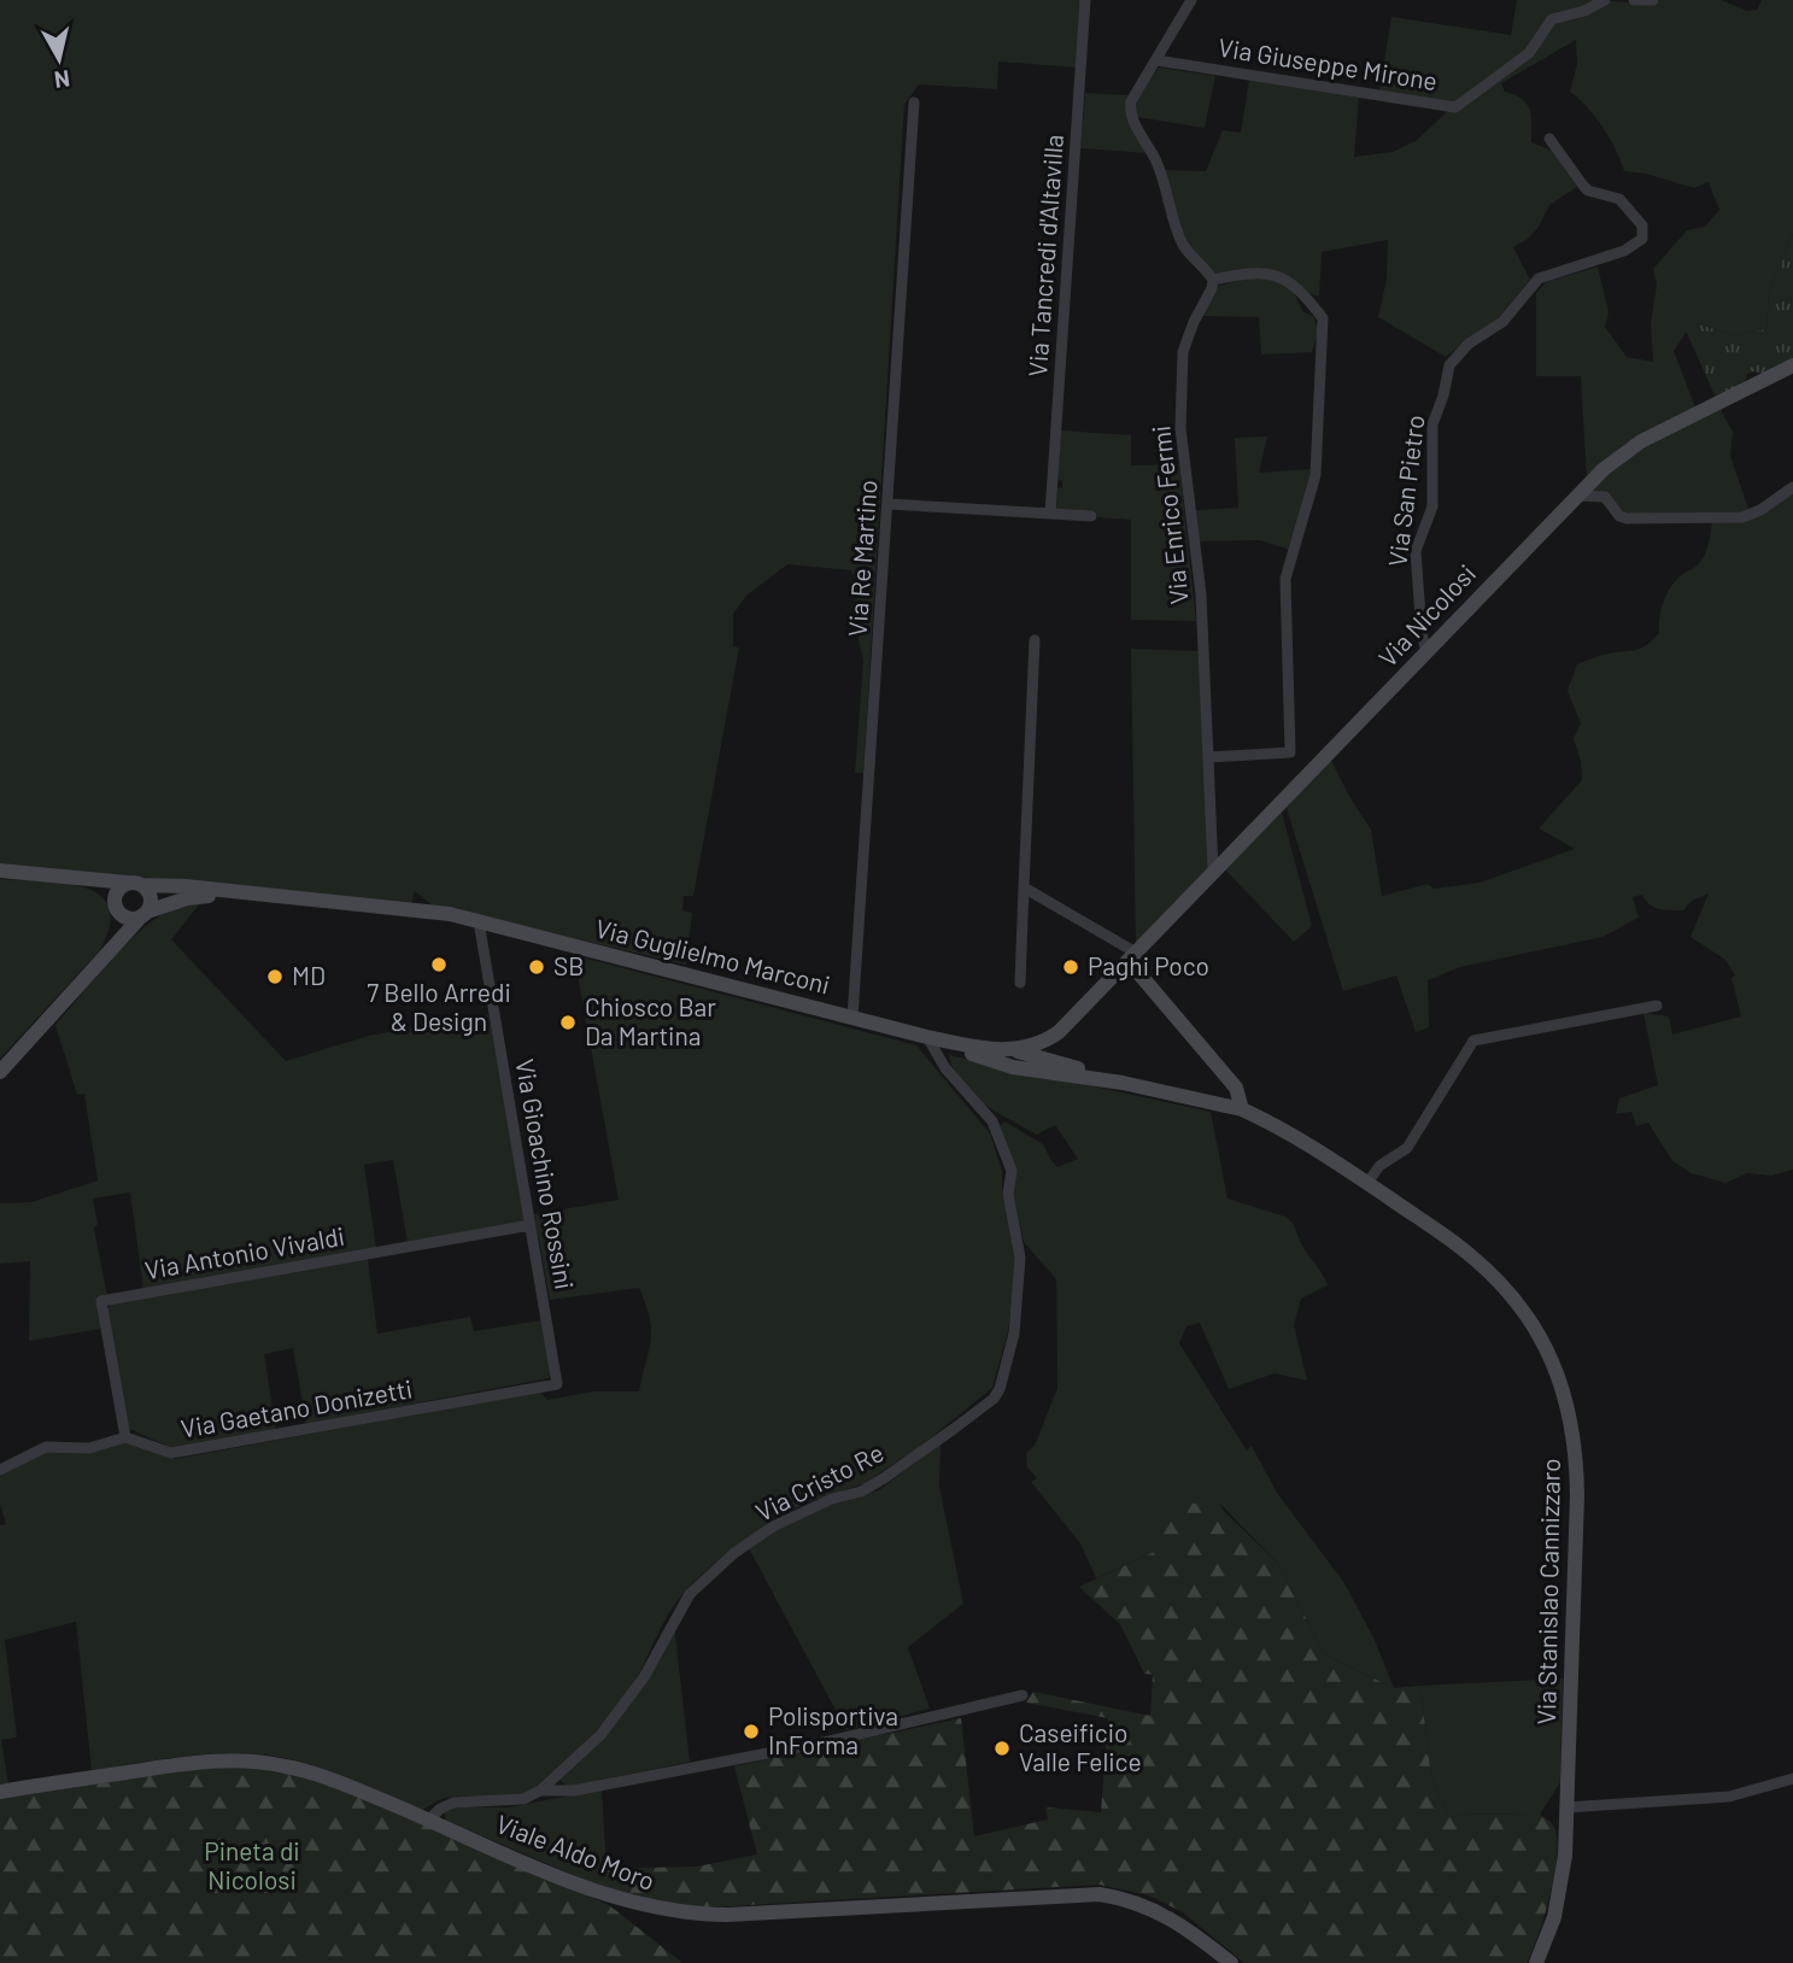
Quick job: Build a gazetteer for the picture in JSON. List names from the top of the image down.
{
  "streets": {
    "street": [
      "Via Giuseppe Mirone",
      "Via Tancredi d'Altavilla",
      "Via San Pietro",
      "Via Enrico Fermi",
      "Via Re Martino",
      "Via Nicolosi",
      "Via Guglielmo Marconi",
      "Via Gioachino Rossini",
      "Via Antonio Vivaldi",
      "Via Gaetano Donizetti",
      "Via Cristo Re",
      "Via Stanislao Cannizzaro",
      "Viale Aldo Moro"
    ]
  },
  "crossings": [
    ["Via San Pietro", "Via Nicolosi"],
    ["Via Enrico Fermi", "Via Nicolosi"],
    ["Via Re Martino", "Via Guglielmo Marconi"],
    ["Via Nicolosi", "Via Guglielmo Marconi"],
    ["Via Guglielmo Marconi", "Via Gioachino Rossini"],
    ["Via Guglielmo Marconi", "Via Cristo Re"],
    ["Via Gioachino Rossini", "Via Antonio Vivaldi"],
    ["Via Gioachino Rossini", "Via Gaetano Donizetti"],
    ["Via Antonio Vivaldi", "Via Gaetano Donizetti"]
  ],
  "parks": ["Pineta di Nicolosi"],
  "places": [
    "7 Bello Arredi & Design",
    "SB",
    "Paghi Poco",
    "MD",
    "Chiosco Bar Da Martina",
    "Polisportiva InForma",
    "Caseificio Valle Felice"
  ],
  "north": "bottom"
}
